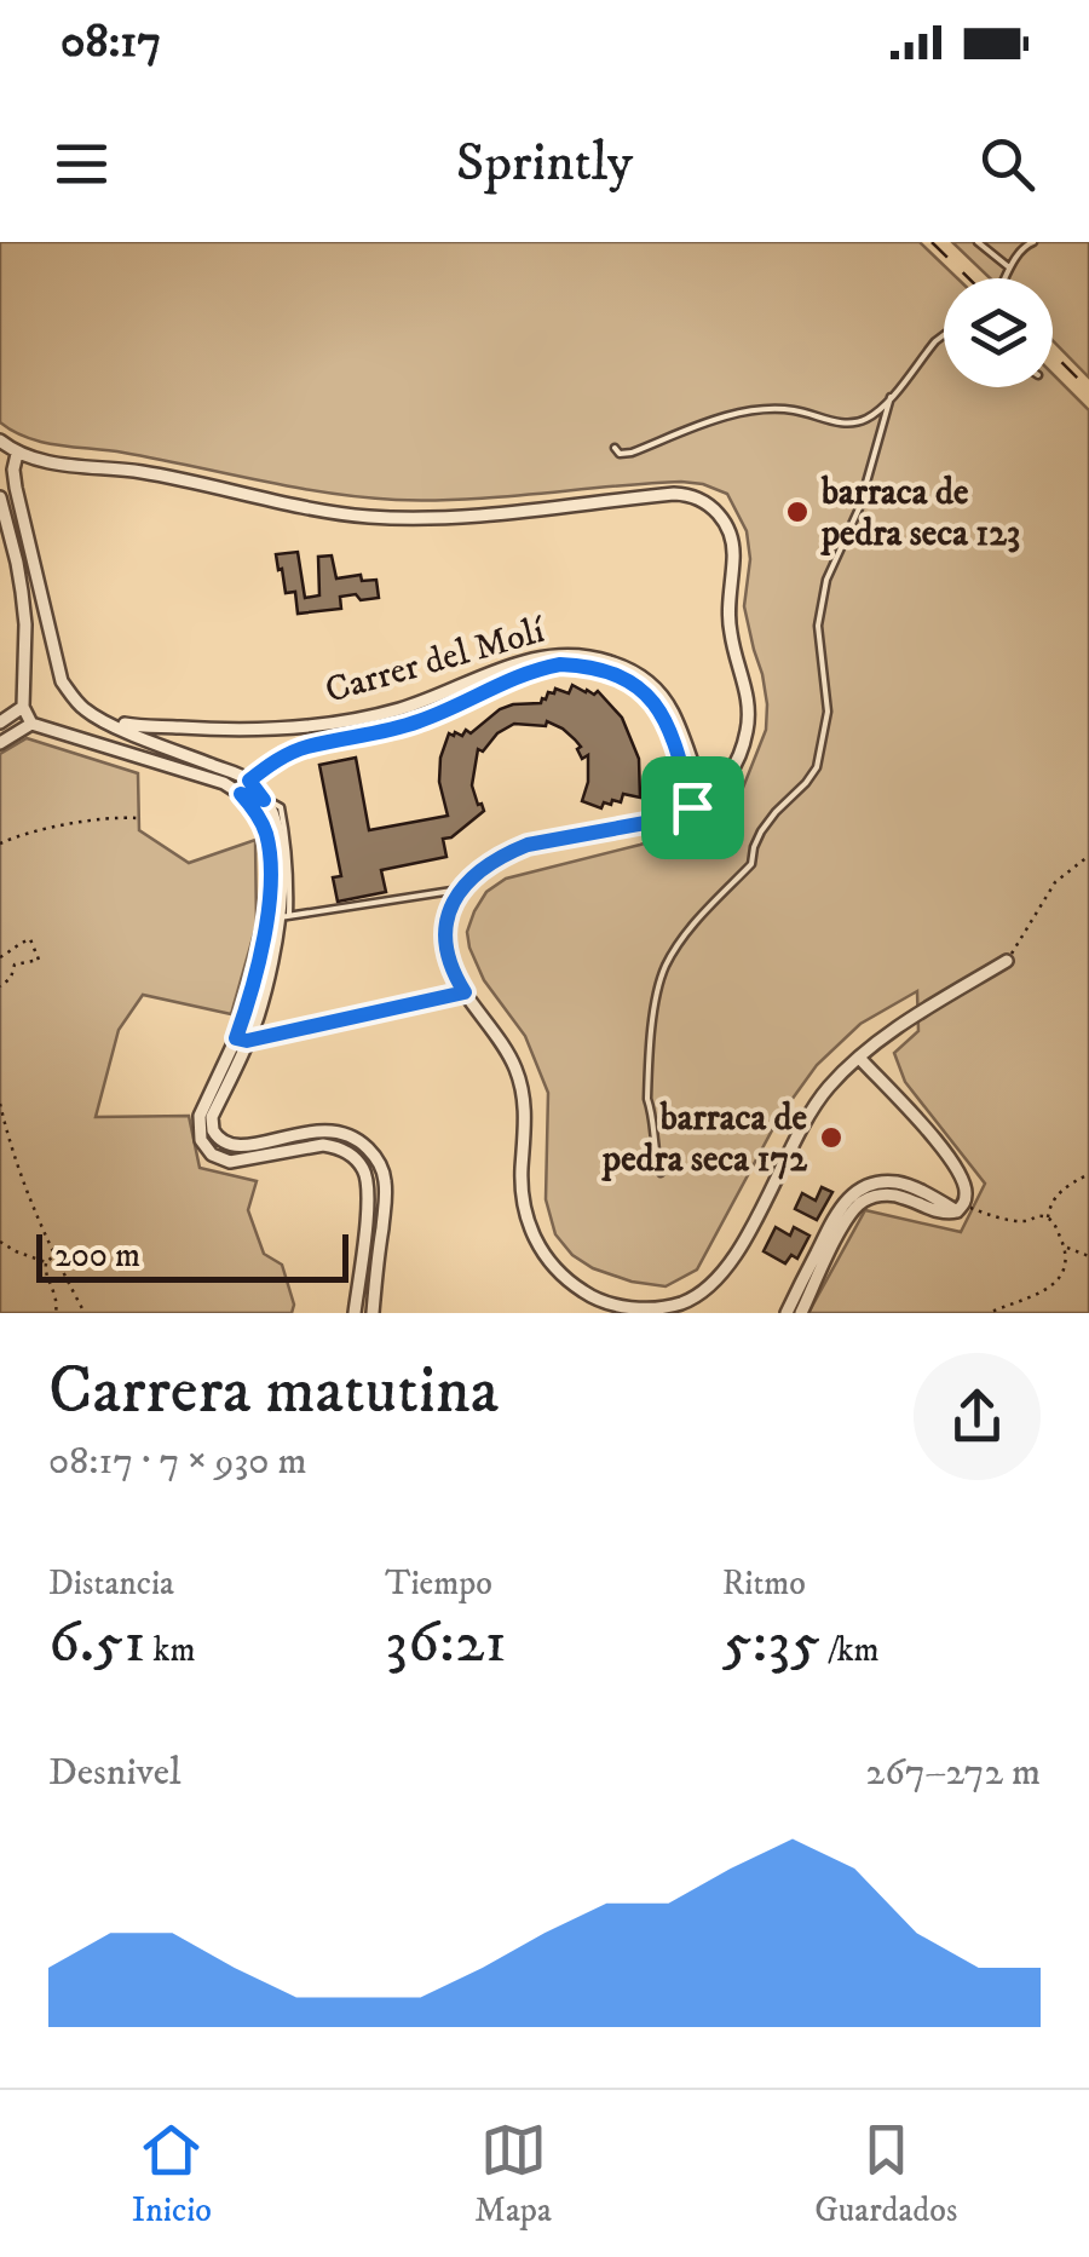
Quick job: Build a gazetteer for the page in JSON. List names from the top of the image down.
{
  "streets": {
    "street": ["Carrer del Molí"]
  },
  "places": ["barraca de pedra seca 123", "barraca de pedra seca 172"],
  "scale_bar": "200 m",
  "page": {
    "status": "08:17",
    "header": "Sprintly",
    "scale": "200 m",
    "heading": ["Carrera matutina", "08:17 · 7 × 930 m"],
    "stats": [
      ["Distancia", "6.51 km"],
      ["Tiempo", "36:21"],
      ["Ritmo", "5:35 /km"]
    ],
    "chart": ["Desnivel", "267–272 m"],
    "tabs": ["Inicio", "Mapa", "Guardados"]
  }
}
